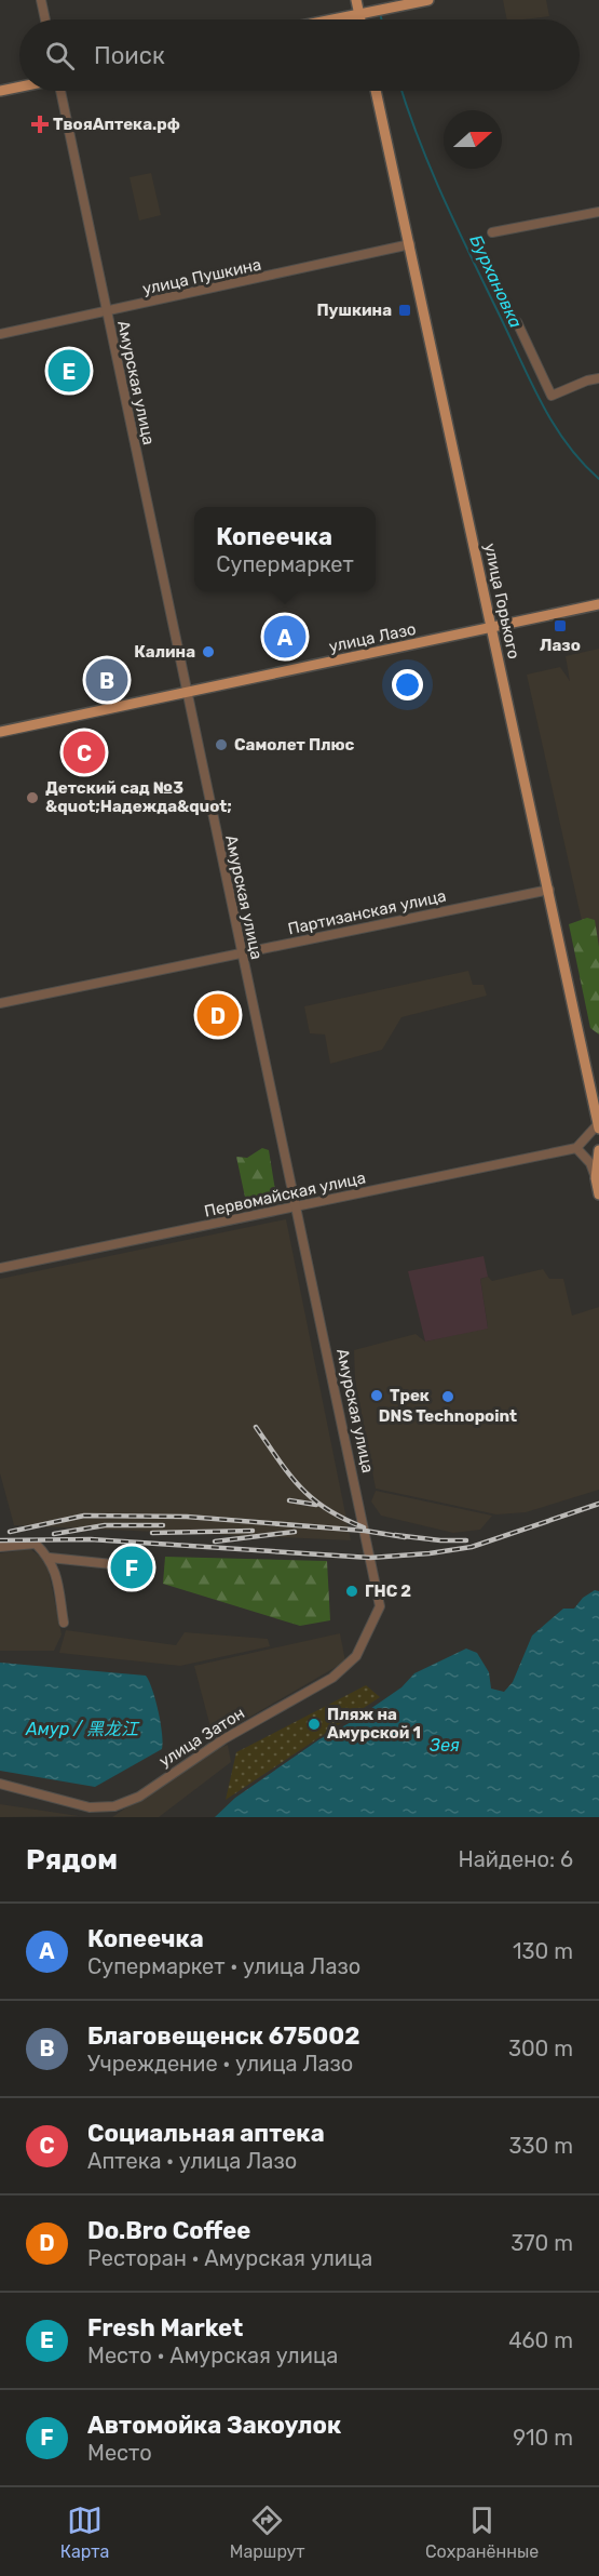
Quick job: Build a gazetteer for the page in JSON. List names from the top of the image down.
{
  "streets": {
    "main road": ["улица Горького", "улица Лазо"],
    "street": [
      "улица Пушкина",
      "Амурская улица",
      "Партизанская улица",
      "Первомайская улица",
      "улица Затон"
    ]
  },
  "crossings": [
    ["улица Пушкина", "Амурская улица"],
    ["улица Пушкина", "улица Горького"],
    ["Амурская улица", "улица Лазо"],
    ["Амурская улица", "Партизанская улица"],
    ["Амурская улица", "Первомайская улица"],
    ["Амурская улица", "улица Затон"],
    ["улица Горького", "улица Лазо"],
    ["улица Горького", "Партизанская улица"]
  ],
  "water": ["Бурхановка", "Амур / 黑龙江", "Зея"],
  "places": {
    "health": ["ТвояАптека.рф"],
    "transit": ["Пушкина", "Лазо"],
    "other": [
      "Калина",
      "Самолет Плюс",
      "Детский сад №3 &quot;Надежда&quot;",
      "Трек",
      "DNS Technopoint",
      "ГНС 2",
      "Пляж на Амурской 1"
    ]
  },
  "north": "right",
  "page": {
    "search": "Поиск",
    "pins": [
      "E",
      "A",
      "B",
      "C",
      "D",
      "F"
    ],
    "popup": ["Копеечка", "Супермаркет"],
    "heading": ["Рядом", "Найдено: 6"],
    "list": [
      {
        "mark": "A",
        "name": "Копеечка",
        "note": "Супермаркет · улица Лазо",
        "value": "130 m"
      },
      {
        "mark": "B",
        "name": "Благовещенск 675002",
        "note": "Учреждение · улица Лазо",
        "value": "300 m"
      },
      {
        "mark": "C",
        "name": "Социальная аптека",
        "note": "Аптека · улица Лазо",
        "value": "330 m"
      },
      {
        "mark": "D",
        "name": "Do.Bro Coffee",
        "note": "Ресторан · Амурская улица",
        "value": "370 m"
      },
      {
        "mark": "E",
        "name": "Fresh Market",
        "note": "Место · Амурская улица",
        "value": "460 m"
      },
      {
        "mark": "F",
        "name": "Автомойка Закоулок",
        "note": "Место",
        "value": "910 m"
      }
    ],
    "nav": ["Карта", "Маршрут", "Сохранённые"]
  }
}
